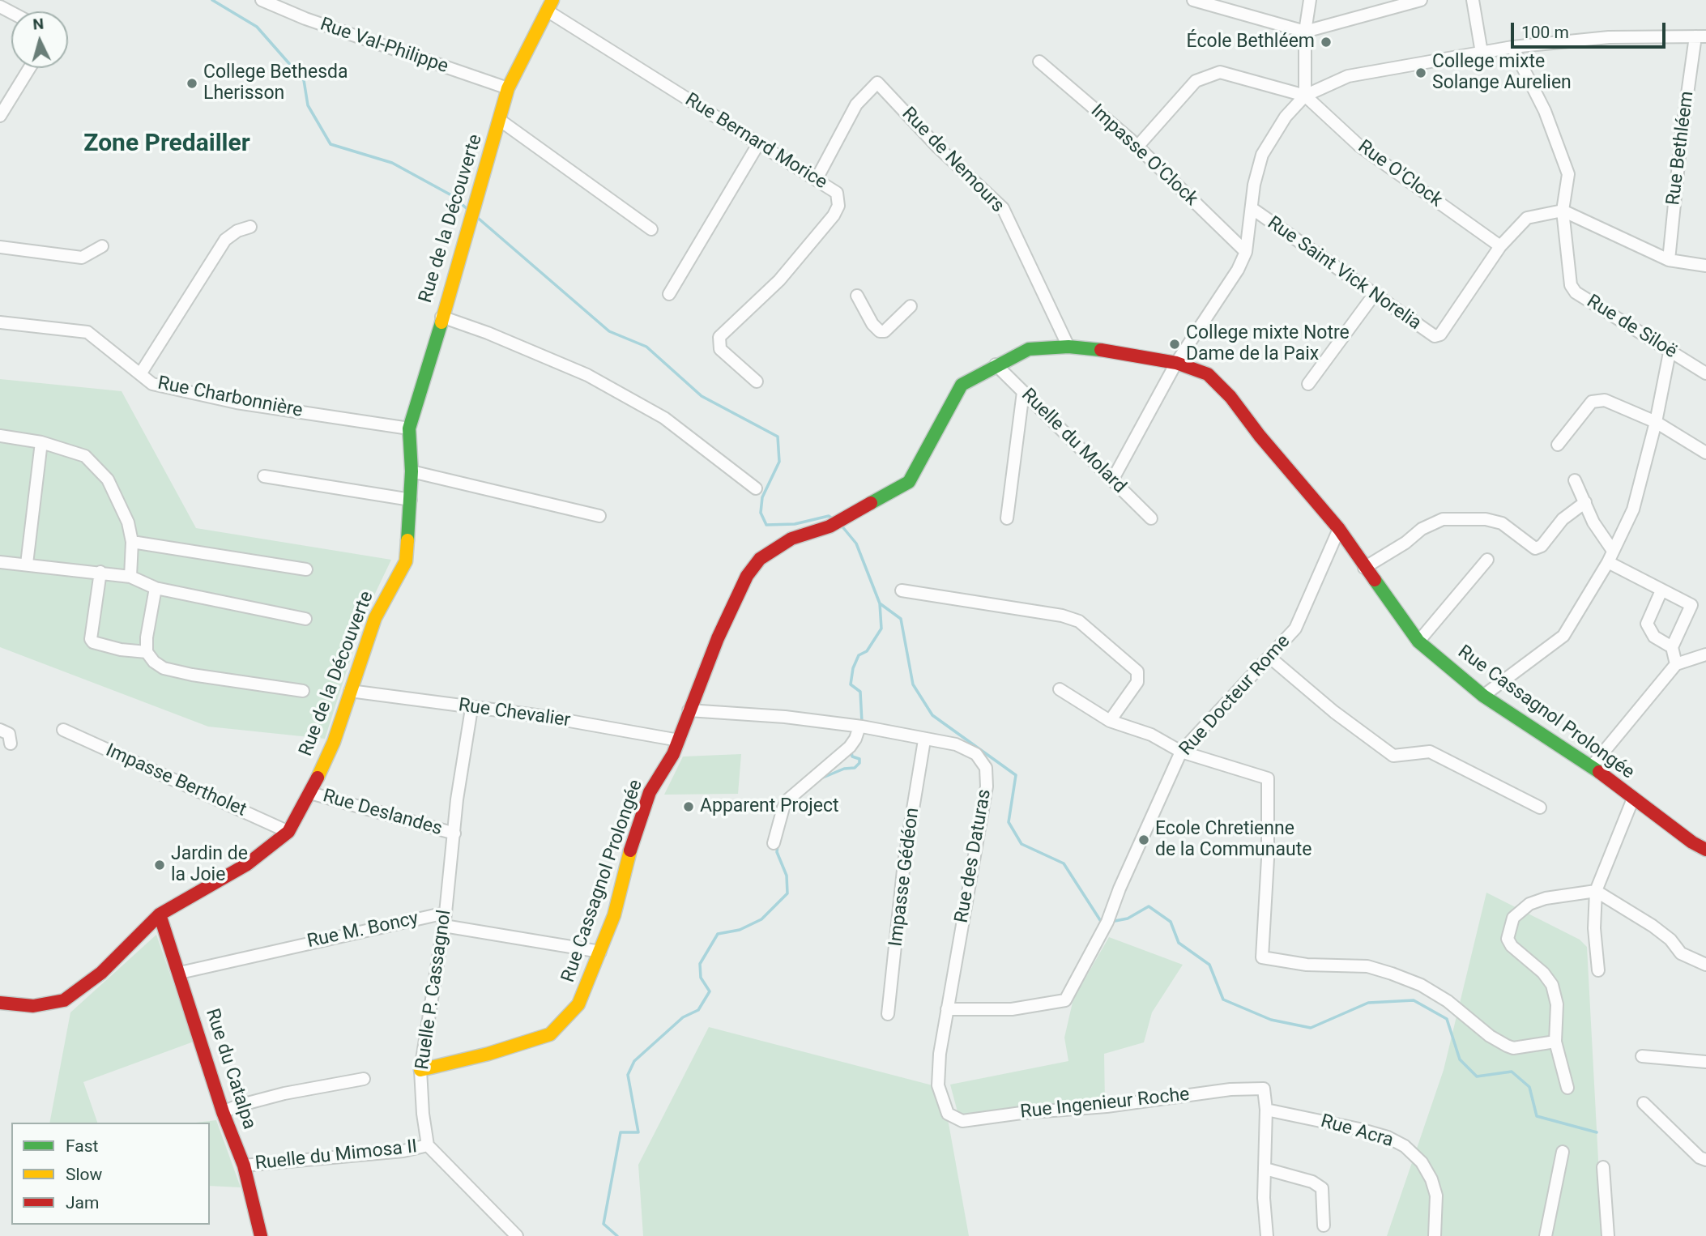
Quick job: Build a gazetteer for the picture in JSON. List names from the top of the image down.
{
  "streets": {
    "street": [
      "Rue Val-Philippe",
      "Rue Bernard Morice",
      "Rue Bethléem",
      "Impasse O'Clock",
      "Rue de Nemours",
      "Rue O'Clock",
      "Rue de la Découverte",
      "Rue Saint Vick Norelia",
      "Rue de Siloë",
      "Rue Charbonnière",
      "Ruelle du Molard",
      "Rue Docteur Rome",
      "Rue Cassagnol Prolongée",
      "Rue Chevalier",
      "Impasse Bertholet",
      "Rue Deslandes",
      "Rue des Daturas",
      "Impasse Gédéon",
      "Rue M. Boncy",
      "Ruelle P. Cassagnol",
      "Rue du Catalpa",
      "Rue Ingenieur Roche",
      "Rue Acra",
      "Ruelle du Mimosa II"
    ]
  },
  "crossings": [
    ["Rue Val-Philippe", "Rue de la Découverte"],
    ["Rue Bernard Morice", "Rue de Nemours"],
    ["Rue Bernard Morice", "Rue de la Découverte"],
    ["Rue de Nemours", "Rue Cassagnol Prolongée"],
    ["Rue O'Clock", "Rue Saint Vick Norelia"],
    ["Rue de la Découverte", "Rue Charbonnière"],
    ["Rue de la Découverte", "Rue Chevalier"],
    ["Rue de la Découverte", "Impasse Bertholet"],
    ["Rue de la Découverte", "Rue Deslandes"],
    ["Rue de la Découverte", "Rue du Catalpa"],
    ["Rue Saint Vick Norelia", "Rue de Siloë"],
    ["Ruelle du Molard", "Rue Cassagnol Prolongée"],
    ["Rue Docteur Rome", "Rue Cassagnol Prolongée"],
    ["Rue Docteur Rome", "Rue des Daturas"],
    ["Rue Cassagnol Prolongée", "Rue Chevalier"],
    ["Rue Cassagnol Prolongée", "Rue des Daturas"],
    ["Rue Cassagnol Prolongée", "Rue M. Boncy"],
    ["Rue Cassagnol Prolongée", "Ruelle P. Cassagnol"],
    ["Rue Chevalier", "Ruelle P. Cassagnol"],
    ["Rue Deslandes", "Ruelle P. Cassagnol"],
    ["Rue des Daturas", "Impasse Gédéon"],
    ["Rue des Daturas", "Rue Ingenieur Roche"],
    ["Rue M. Boncy", "Ruelle P. Cassagnol"],
    ["Rue M. Boncy", "Rue du Catalpa"],
    ["Ruelle P. Cassagnol", "Ruelle du Mimosa II"],
    ["Rue du Catalpa", "Ruelle du Mimosa II"],
    ["Rue Ingenieur Roche", "Rue Acra"]
  ],
  "districts": ["Zone Predailler"],
  "places": [
    "École Bethléem",
    "College mixte Solange Aurelien",
    "College Bethesda Lherisson",
    "College mixte Notre Dame de la Paix",
    "Apparent Project",
    "Ecole Chretienne de la Communaute",
    "Jardin de la Joie"
  ],
  "legend": ["Fast", "Slow", "Jam"],
  "scale_bar": "100 m",
  "north": "top"
}
